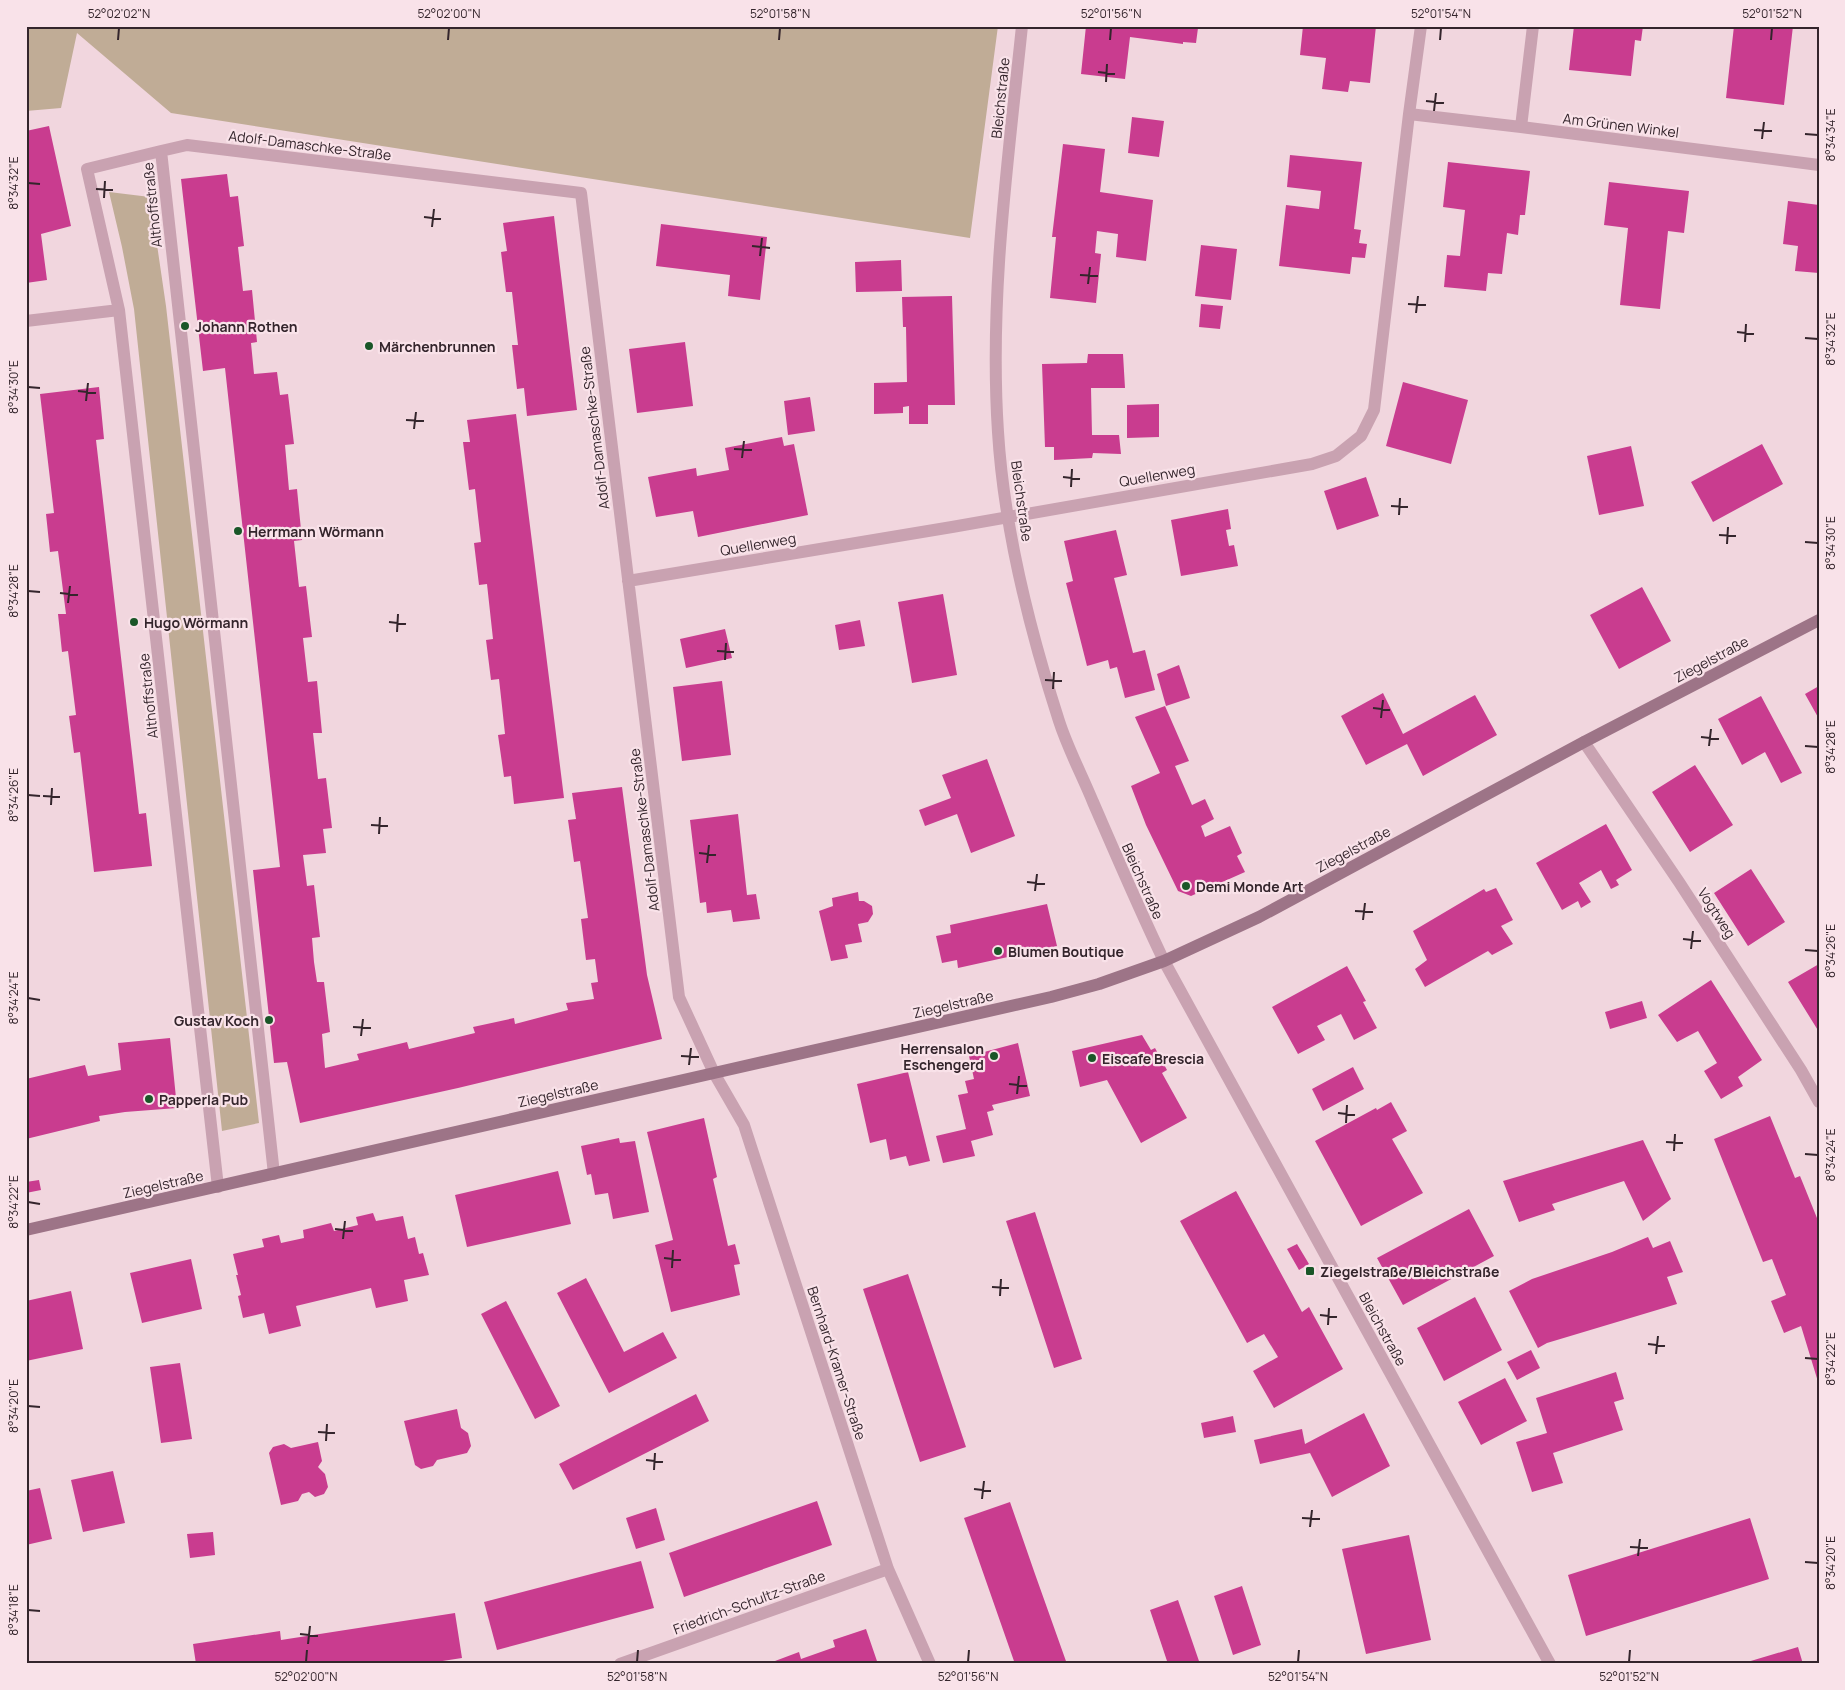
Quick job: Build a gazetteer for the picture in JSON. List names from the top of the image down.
{
  "streets": {
    "street": [
      "Bleichstraße",
      "Am Grünen Winkel",
      "Adolf-Damaschke-Straße",
      "Althoffstraße",
      "Quellenweg",
      "Ziegelstraße",
      "Vogtweg",
      "Bernhard-Kramer-Straße",
      "Friedrich-Schultz-Straße"
    ]
  },
  "crossings": [
    ["Bleichstraße", "Quellenweg"],
    ["Bleichstraße", "Ziegelstraße"],
    ["Adolf-Damaschke-Straße", "Althoffstraße"],
    ["Adolf-Damaschke-Straße", "Quellenweg"],
    ["Adolf-Damaschke-Straße", "Ziegelstraße"],
    ["Adolf-Damaschke-Straße", "Bernhard-Kramer-Straße"],
    ["Althoffstraße", "Ziegelstraße"],
    ["Ziegelstraße", "Vogtweg"],
    ["Ziegelstraße", "Bernhard-Kramer-Straße"],
    ["Bernhard-Kramer-Straße", "Friedrich-Schultz-Straße"]
  ],
  "places": {
    "other": [
      "Johann Rothen",
      "Märchenbrunnen",
      "Herrmann Wörmann",
      "Hugo Wörmann",
      "Demi Monde Art",
      "Blumen Boutique",
      "Gustav Koch",
      "Herrensalon Eschengerd",
      "Eiscafe Brescia",
      "Papperla Pub"
    ],
    "transit": ["Ziegelstraße/Bleichstraße"]
  },
  "coordinates": [
    "52°02'02\"N",
    "52°02'00\"N",
    "52°01'58\"N",
    "52°01'56\"N",
    "52°01'54\"N",
    "52°01'52\"N",
    "8°34'34\"E",
    "8°34'32\"E",
    "8°34'30\"E",
    "8°34'28\"E",
    "8°34'26\"E",
    "8°34'24\"E",
    "8°34'22\"E",
    "8°34'20\"E",
    "8°34'18\"E"
  ]
}
